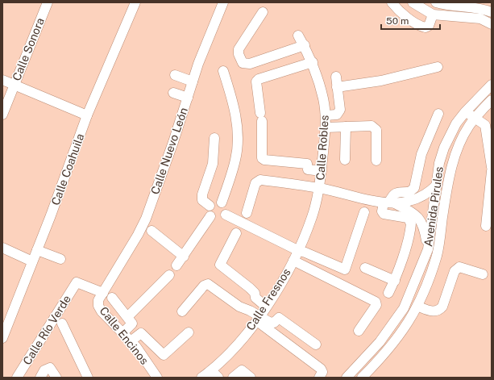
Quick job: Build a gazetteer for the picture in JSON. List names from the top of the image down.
{
  "streets": {
    "street": [
      "Calle Sonora",
      "Calle Robles",
      "Calle Nuevo León",
      "Calle Coahuila",
      "Avenida Pirules",
      "Calle Fresnos",
      "Calle Río Verde",
      "Calle Encinos"
    ]
  },
  "crossings": [
    ["Calle Robles", "Avenida Pirules"],
    ["Calle Robles", "Calle Fresnos"],
    ["Calle Nuevo León", "Calle Río Verde"],
    ["Calle Nuevo León", "Calle Encinos"],
    ["Calle Río Verde", "Calle Encinos"]
  ],
  "scale_bar": "50 m"
}
